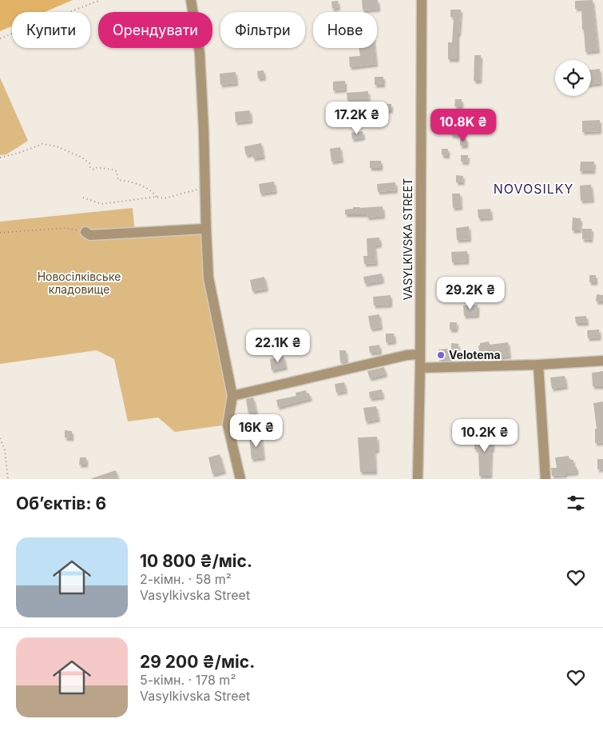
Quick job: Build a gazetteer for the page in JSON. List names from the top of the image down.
{
  "streets": {
    "street": ["VASYLKIVSKA STREET"]
  },
  "districts": ["NOVOSILKY"],
  "parks": ["Новосілківське кладовище"],
  "places": ["Velotema"],
  "page": {
    "chip": [
      "Купити",
      "Орендувати",
      "Фільтри",
      "Нове"
    ],
    "price": [
      "17.2K ₴",
      "10.8K ₴",
      "29.2K ₴",
      "22.1K ₴",
      "16K ₴",
      "10.2K ₴"
    ],
    "heading": "Об’єктів: 6",
    "list": [
      {
        "name": "10 800 ₴/міс.",
        "note": "2-кімн. · 58 m² · Vasylkivska Street"
      },
      {
        "name": "29 200 ₴/міс.",
        "note": "5-кімн. · 178 m² · Vasylkivska Street"
      }
    ]
  }
}
